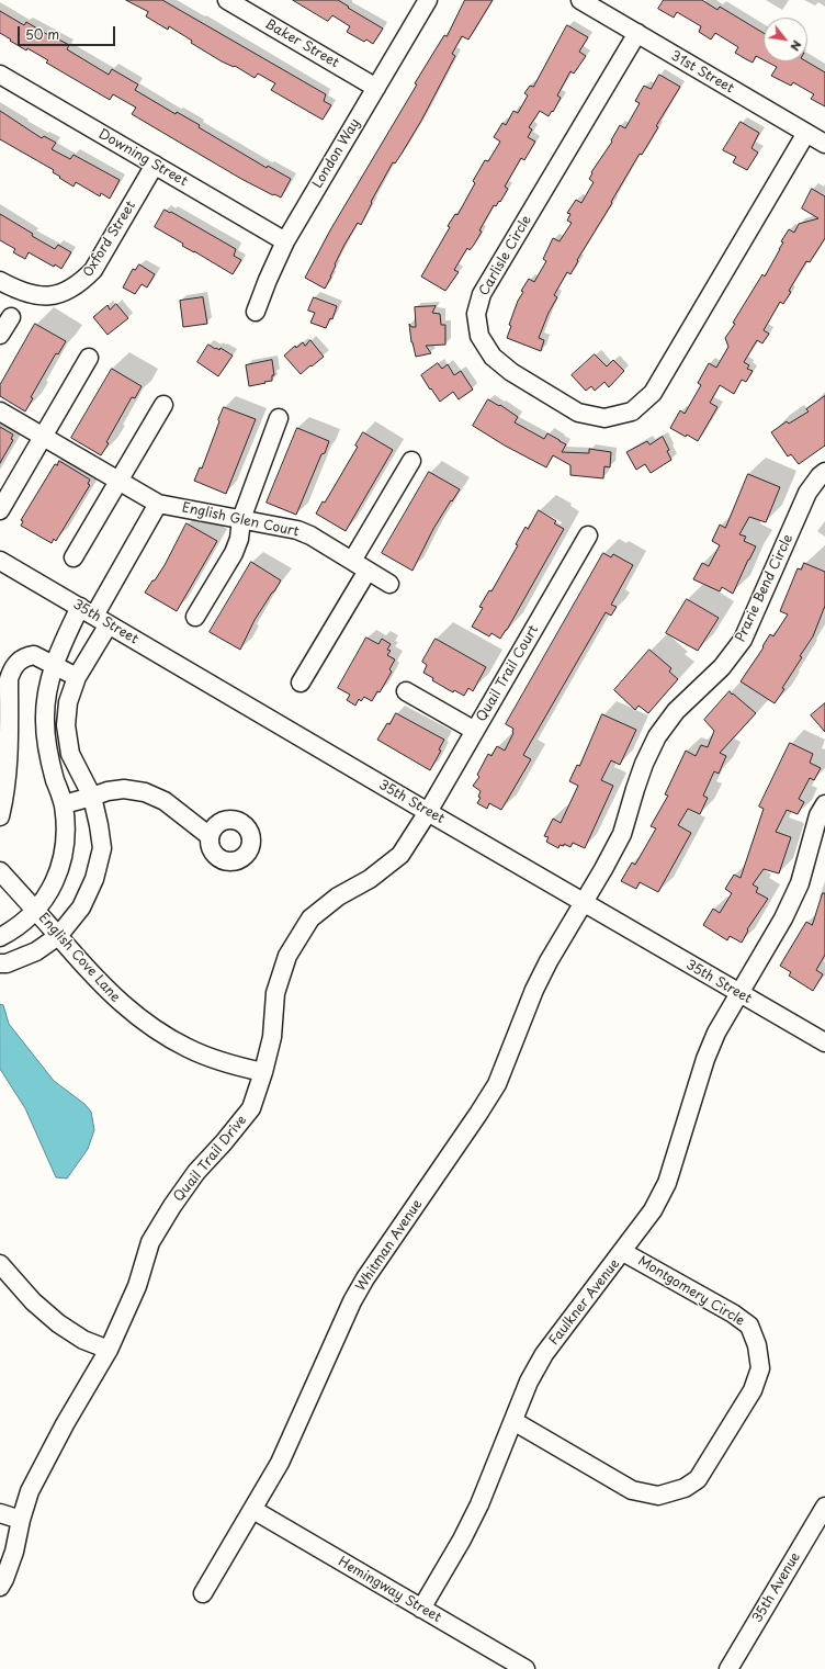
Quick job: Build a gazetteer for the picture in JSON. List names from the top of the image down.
{
  "streets": {
    "street": [
      "Baker Street",
      "31st Street",
      "London Way",
      "Downing Street",
      "Oxford Street",
      "Carlisle Circle",
      "English Glen Court",
      "Prarie Bend Circle",
      "35th Street",
      "Quail Trail Court",
      "English Cove Lane",
      "Quail Trail Drive",
      "Whitman Avenue",
      "Montgomery Circle",
      "Faulkner Avenue",
      "35th Avenue",
      "Hemingway Street"
    ]
  },
  "crossings": [
    ["Baker Street", "London Way"],
    ["31st Street", "Carlisle Circle"],
    ["London Way", "Downing Street"],
    ["Downing Street", "Oxford Street"],
    ["Prarie Bend Circle", "35th Street"],
    ["Prarie Bend Circle", "Whitman Avenue"],
    ["35th Street", "Quail Trail Court"],
    ["35th Street", "Quail Trail Drive"],
    ["35th Street", "Whitman Avenue"],
    ["35th Street", "Faulkner Avenue"],
    ["Quail Trail Court", "Quail Trail Drive"],
    ["English Cove Lane", "Quail Trail Drive"],
    ["Whitman Avenue", "Hemingway Street"],
    ["Montgomery Circle", "Faulkner Avenue"],
    ["Faulkner Avenue", "Hemingway Street"]
  ],
  "scale_bar": "50 m",
  "north": "bottom right"
}
